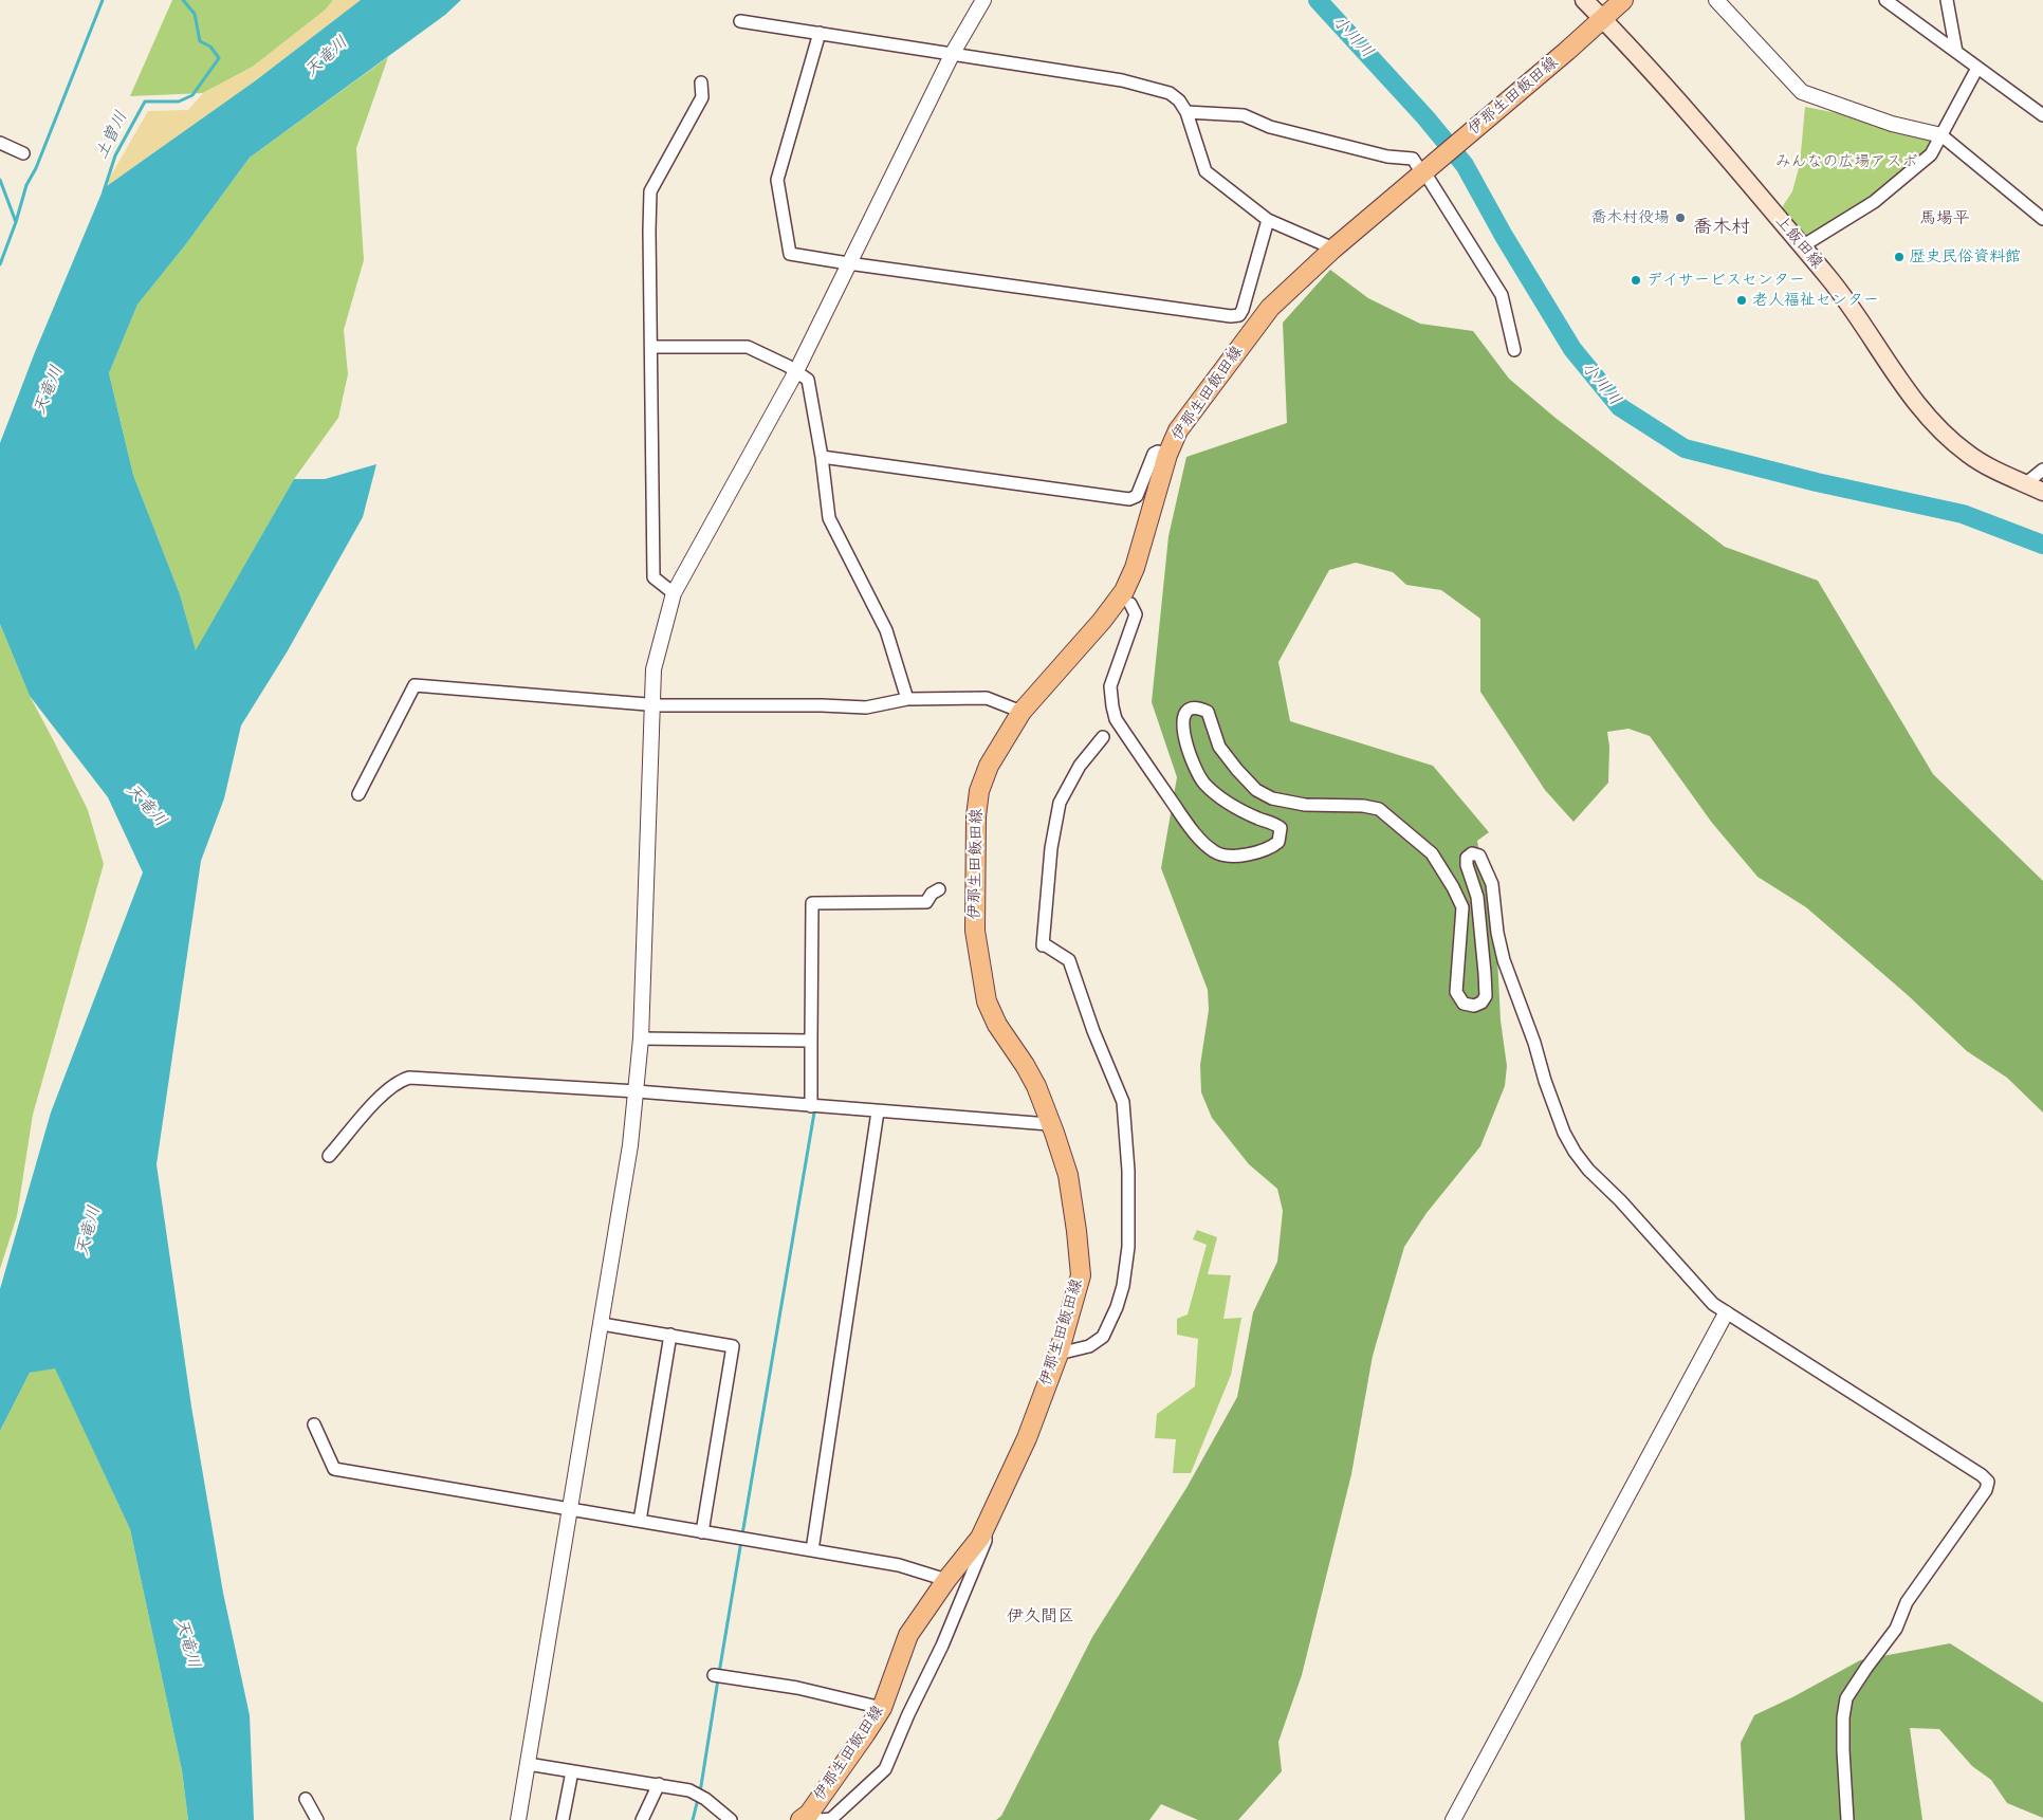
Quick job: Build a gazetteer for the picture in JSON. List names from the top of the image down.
{
  "streets": {
    "main road": ["伊那生田飯田線", "上飯田線"]
  },
  "crossings": [
    ["伊那生田飯田線", "上飯田線"]
  ],
  "districts": ["馬場平", "喬木村", "伊久間区"],
  "water": ["小川川", "天竜川", "土曽川"],
  "parks": ["みんなの広場アスボ"],
  "places": [
    "喬木村役場",
    "歴史民俗資料館",
    "デイサービスセンター",
    "老人福祉センター"
  ]
}
